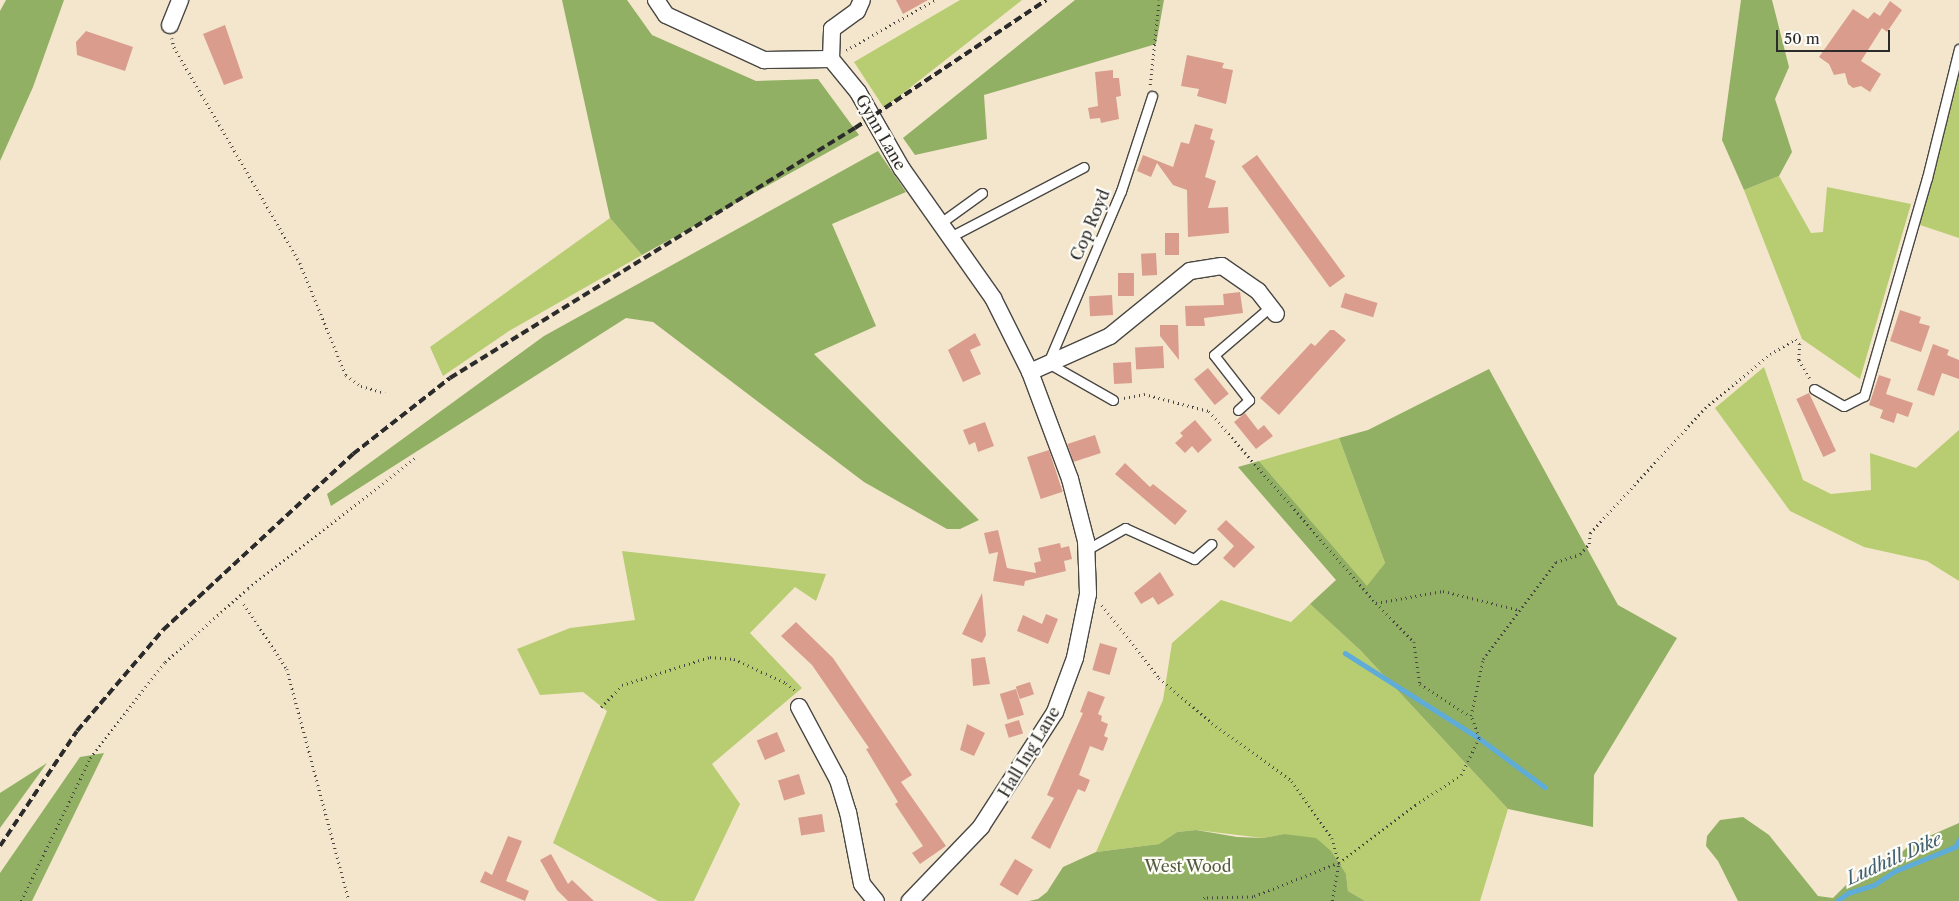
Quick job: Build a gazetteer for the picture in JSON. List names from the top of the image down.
{
  "streets": {
    "street": ["Gynn Lane", "Hall Ing Lane"],
    "lane": ["Cop Royd"]
  },
  "crossings": [
    ["Gynn Lane", "Hall Ing Lane"]
  ],
  "water": ["Ludhill Dike"],
  "parks": ["West Wood"],
  "scale_bar": "50 m"
}
